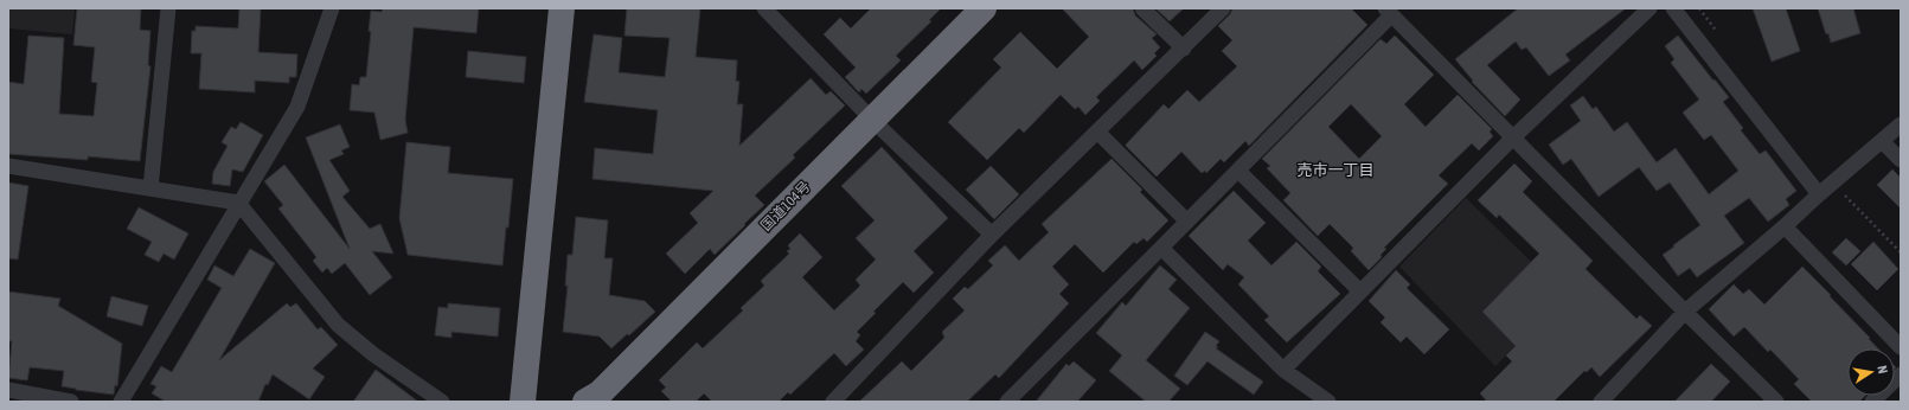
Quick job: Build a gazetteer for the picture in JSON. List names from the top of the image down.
{
  "streets": {
    "highway": ["国道104号"]
  },
  "districts": ["売市一丁目"],
  "north": "right"
}
